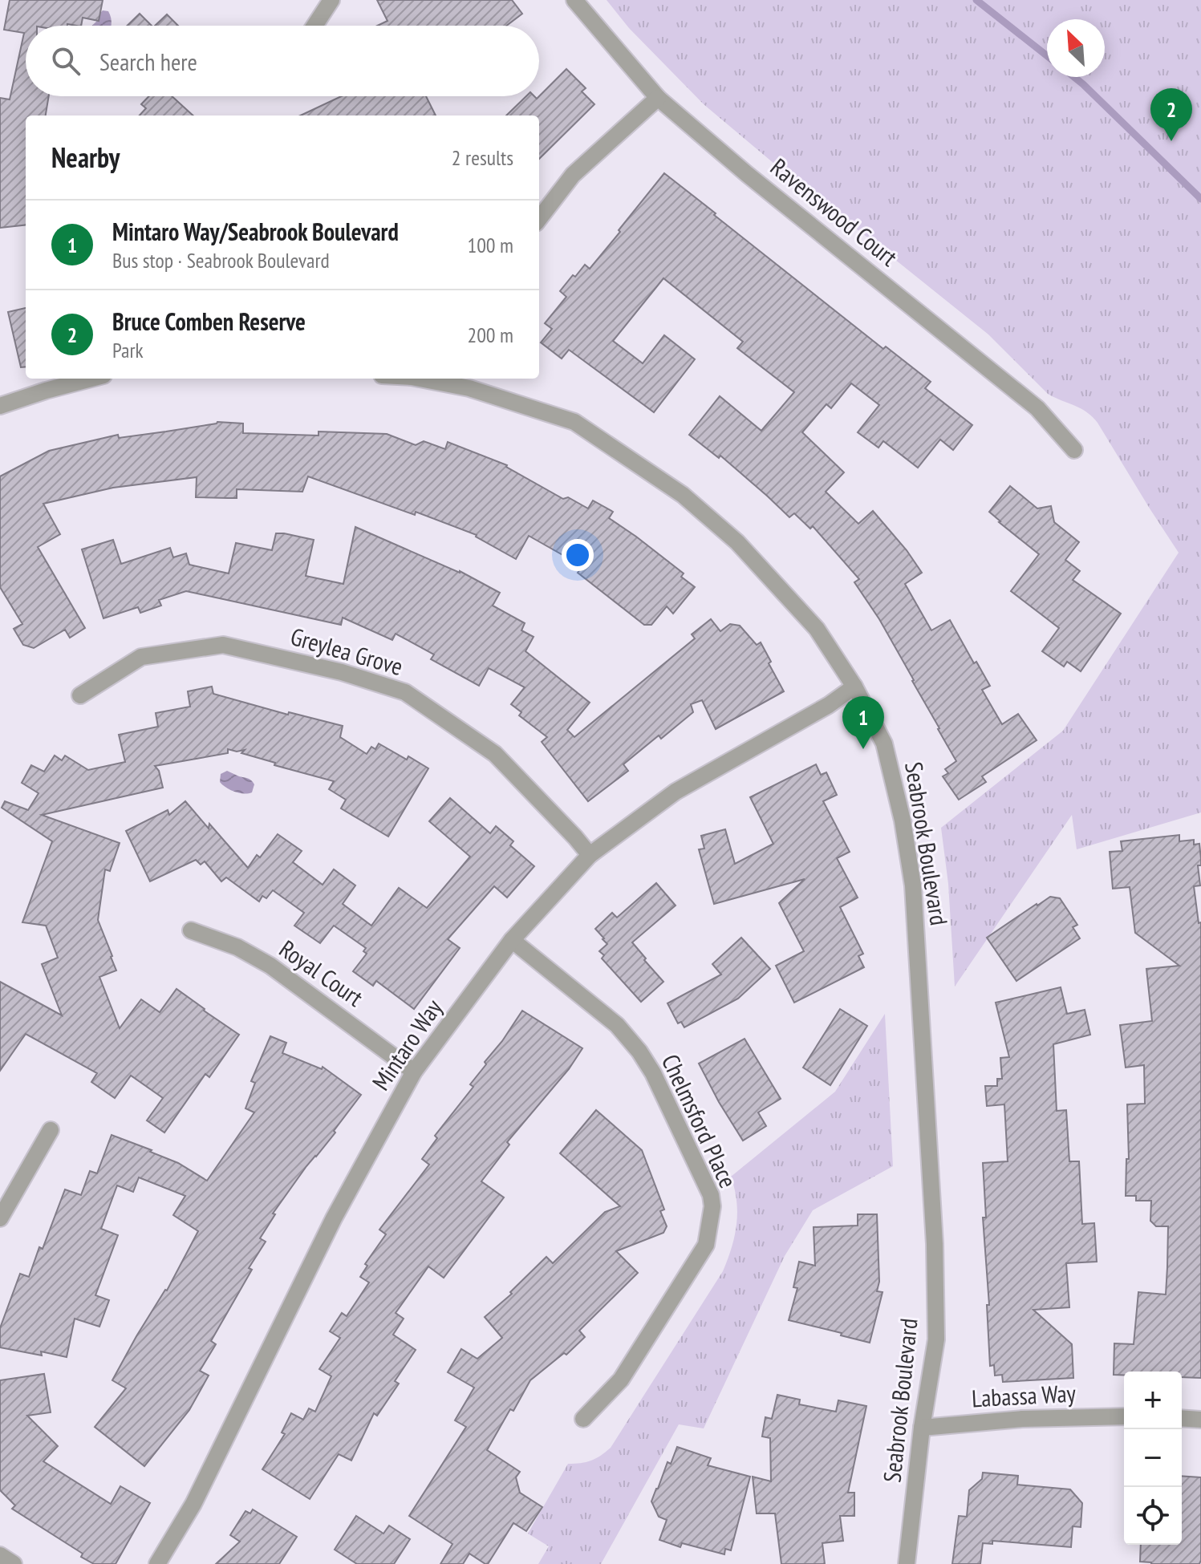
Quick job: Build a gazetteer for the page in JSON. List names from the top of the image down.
{
  "streets": {
    "street": [
      "Ravenswood Court",
      "Greylea Grove",
      "Seabrook Boulevard",
      "Royal Court",
      "Mintaro Way",
      "Chelmsford Place",
      "Labassa Way"
    ]
  },
  "crossings": [
    ["Greylea Grove", "Mintaro Way"],
    ["Seabrook Boulevard", "Mintaro Way"],
    ["Seabrook Boulevard", "Labassa Way"],
    ["Royal Court", "Mintaro Way"],
    ["Mintaro Way", "Chelmsford Place"]
  ],
  "north": "top left",
  "page": {
    "search": "Search here",
    "pins": ["2", "1"],
    "heading": ["Nearby", "2 results"],
    "list": [
      {
        "mark": "1",
        "name": "Mintaro Way/Seabrook Boulevard",
        "note": "Bus stop · Seabrook Boulevard",
        "value": "100 m"
      },
      {
        "mark": "2",
        "name": "Bruce Comben Reserve",
        "note": "Park",
        "value": "200 m"
      }
    ],
    "map_buttons": ["+", "−"]
  }
}
